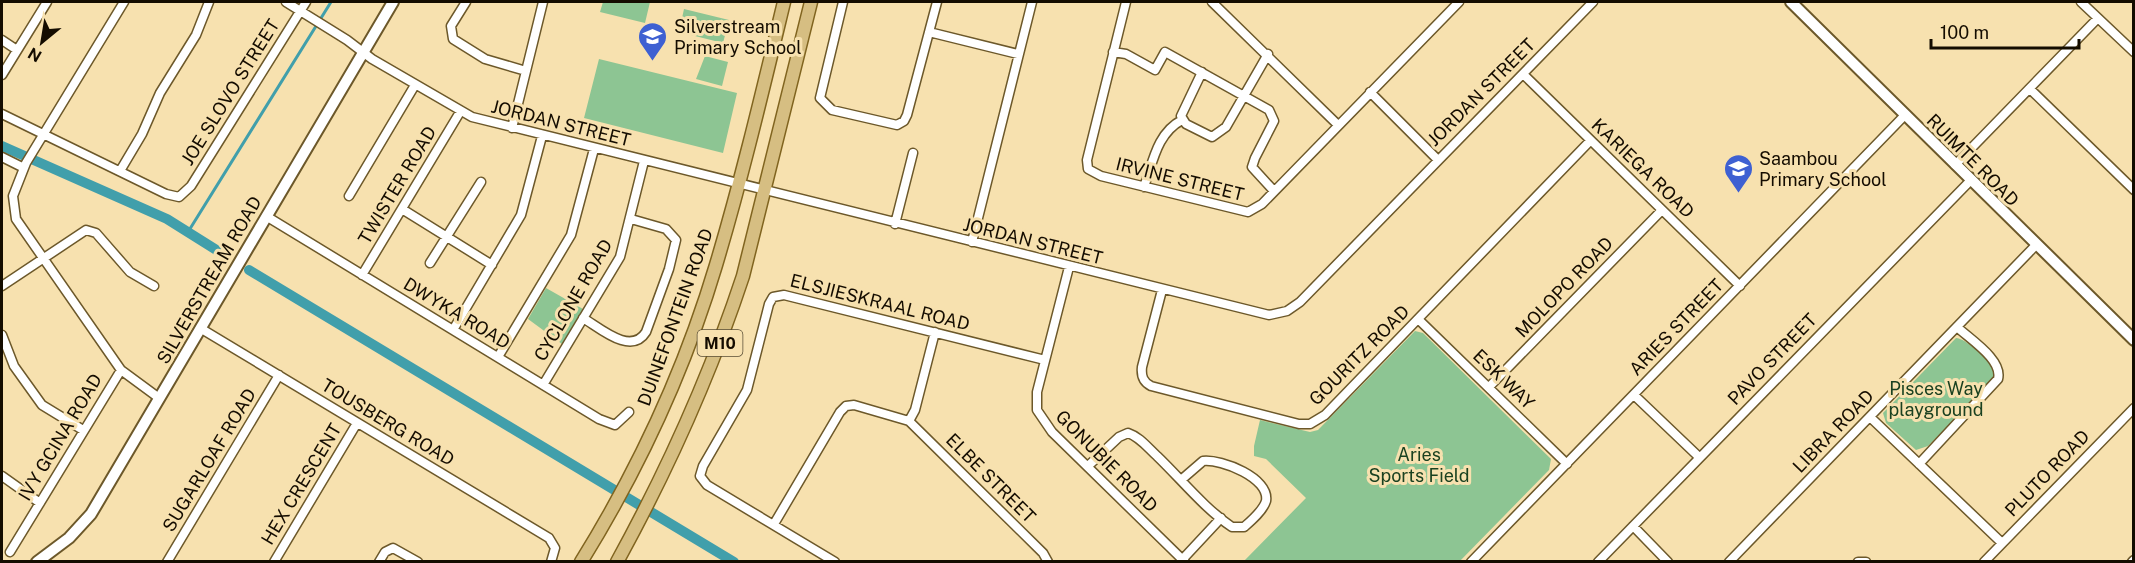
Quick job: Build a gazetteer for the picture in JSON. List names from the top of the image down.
{
  "streets": {
    "main road": ["DUINEFONTEIN ROAD", "M10"],
    "street": [
      "JOE SLOVO STREET",
      "JORDAN STREET",
      "RUIMTE ROAD",
      "KARIEGA ROAD",
      "IRVINE STREET",
      "TWISTER ROAD",
      "SILVERSTREAM ROAD",
      "MOLOPO ROAD",
      "CYCLONE ROAD",
      "ELSJIESKRAAL ROAD",
      "DWYKA ROAD",
      "ARIES STREET",
      "GOURITZ ROAD",
      "PAVO STREET",
      "ESK WAY",
      "TOUSBERG ROAD",
      "LIBRA ROAD",
      "IVY GCINA ROAD",
      "SUGARLOAF ROAD",
      "GONUBIE ROAD",
      "PLUTO ROAD",
      "ELBE STREET",
      "HEX CRESCENT"
    ]
  },
  "crossings": [
    ["JOE SLOVO STREET", "JORDAN STREET"],
    ["JORDAN STREET", "KARIEGA ROAD"],
    ["JORDAN STREET", "TWISTER ROAD"],
    ["JORDAN STREET", "SILVERSTREAM ROAD"],
    ["JORDAN STREET", "CYCLONE ROAD"],
    ["JORDAN STREET", "DUINEFONTEIN ROAD"],
    ["JORDAN STREET", "M10"],
    ["JORDAN STREET", "GOURITZ ROAD"],
    ["JORDAN STREET", "GONUBIE ROAD"],
    ["RUIMTE ROAD", "ARIES STREET"],
    ["RUIMTE ROAD", "PAVO STREET"],
    ["RUIMTE ROAD", "LIBRA ROAD"],
    ["KARIEGA ROAD", "MOLOPO ROAD"],
    ["KARIEGA ROAD", "ARIES STREET"],
    ["KARIEGA ROAD", "GOURITZ ROAD"],
    ["TWISTER ROAD", "DWYKA ROAD"],
    ["SILVERSTREAM ROAD", "DWYKA ROAD"],
    ["SILVERSTREAM ROAD", "TOUSBERG ROAD"],
    ["MOLOPO ROAD", "ESK WAY"],
    ["CYCLONE ROAD", "DWYKA ROAD"],
    ["ELSJIESKRAAL ROAD", "GONUBIE ROAD"],
    ["ELSJIESKRAAL ROAD", "ELBE STREET"],
    ["ARIES STREET", "ESK WAY"],
    ["GOURITZ ROAD", "ESK WAY"],
    ["TOUSBERG ROAD", "SUGARLOAF ROAD"],
    ["TOUSBERG ROAD", "HEX CRESCENT"]
  ],
  "parks": ["Pisces Way playground", "Aries Sports Field"],
  "places": {
    "school or university": ["Silverstream Primary School", "Saambou Primary School"]
  },
  "scale_bar": "100 m",
  "north": "bottom left"
}
